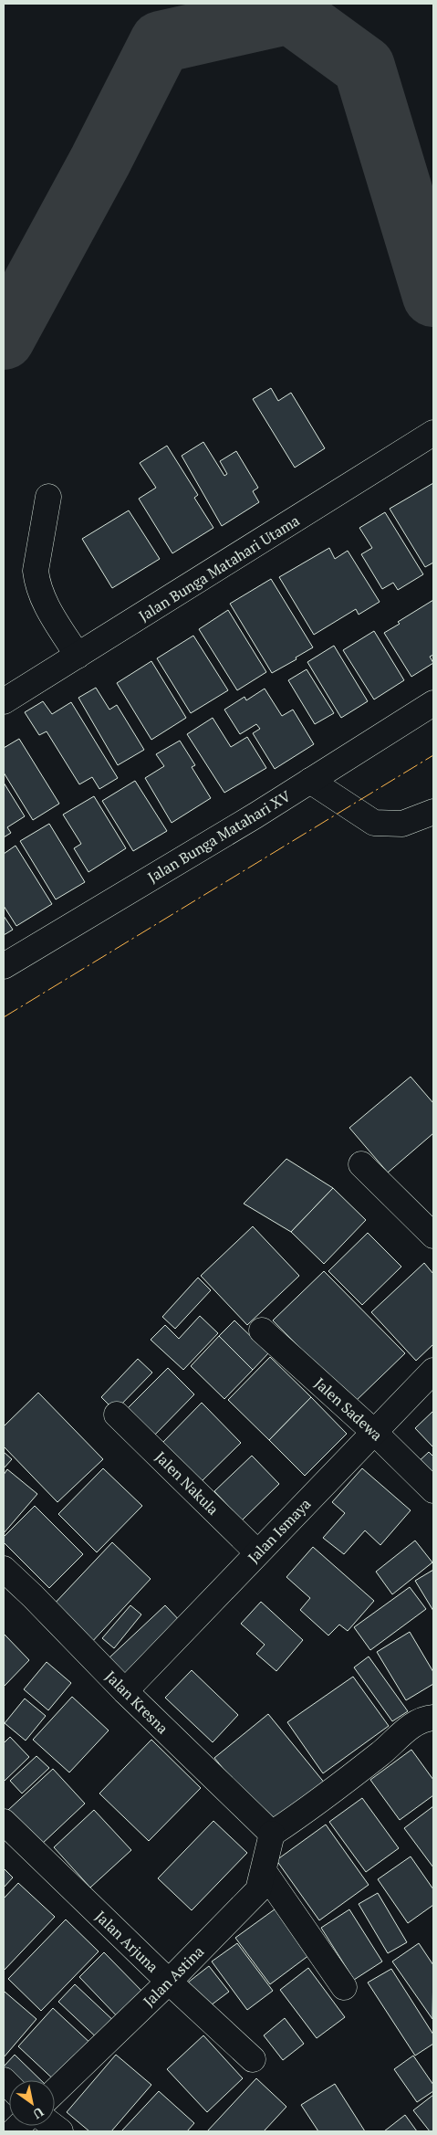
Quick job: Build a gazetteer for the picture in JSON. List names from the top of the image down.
{
  "streets": {
    "street": [
      "Jalan Bunga Matahari Utama",
      "Jalan Bunga Matahari XV",
      "Jalen Sadewa",
      "Jalen Nakula",
      "Jalan Ismaya",
      "Jalan Kresna",
      "Jalan Arjuna",
      "Jalan Astina"
    ]
  },
  "crossings": [
    ["Jalen Sadewa", "Jalan Ismaya"],
    ["Jalen Nakula", "Jalan Ismaya"],
    ["Jalan Ismaya", "Jalan Kresna"],
    ["Jalan Kresna", "Jalan Astina"],
    ["Jalan Arjuna", "Jalan Astina"]
  ],
  "north": "bottom right"
}
